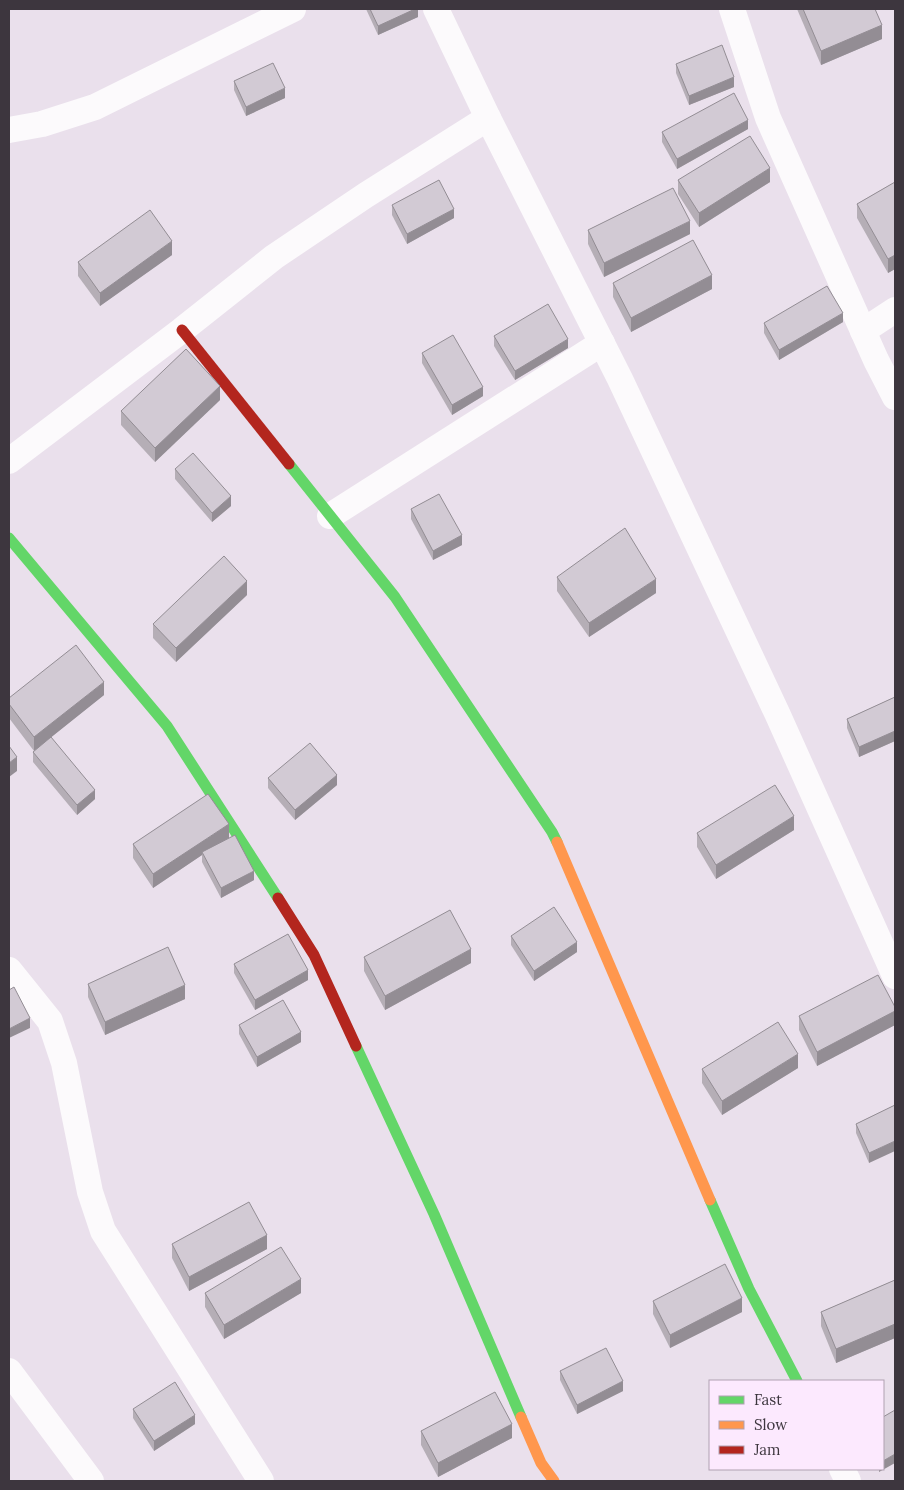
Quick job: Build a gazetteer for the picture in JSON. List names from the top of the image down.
{
  "legend": ["Fast", "Slow", "Jam"]
}
